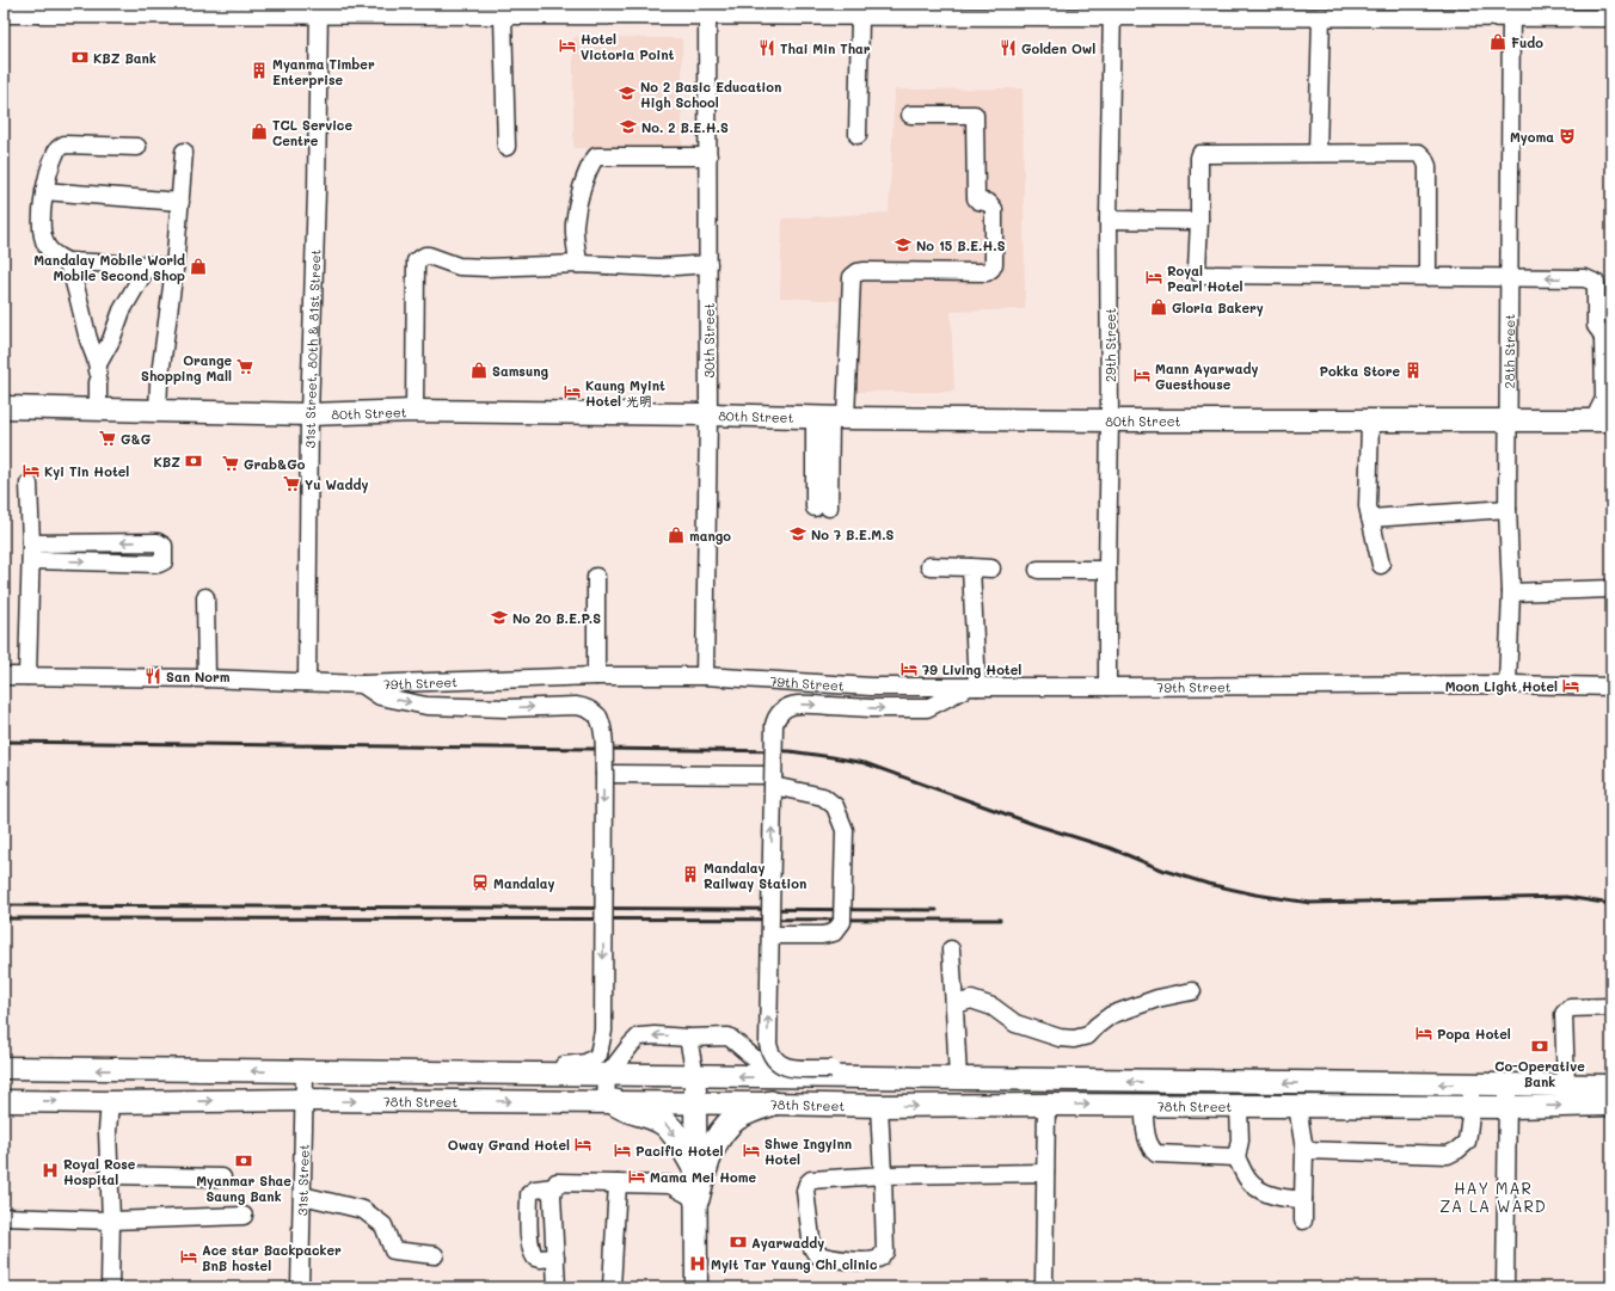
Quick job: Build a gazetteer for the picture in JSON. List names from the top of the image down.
{
  "streets": {
    "main road": ["80th Street", "78th Street"],
    "street": [
      "30th Street",
      "29th Street",
      "31st Street, 80th & 81st Street",
      "28th Street",
      "79th Street",
      "31st Street"
    ]
  },
  "crossings": [
    ["30th Street", "80th Street"],
    ["30th Street", "79th Street"],
    ["29th Street", "80th Street"],
    ["29th Street", "79th Street"],
    ["31st Street, 80th & 81st Street", "80th Street"],
    ["31st Street, 80th & 81st Street", "79th Street"],
    ["28th Street", "80th Street"],
    ["28th Street", "79th Street"],
    ["78th Street", "31st Street"]
  ],
  "districts": ["HAY MAR ZA LA WARD"],
  "places": {
    "shop": [
      "Fudo",
      "TCL Service Centre",
      "Mandalay Mobile World Mobile Second Shop",
      "Gloria Bakery",
      "Samsung",
      "mango"
    ],
    "hotel": [
      "Hotel Victoria Point",
      "Royal Pearl Hotel",
      "Mann Ayarwady Guesthouse",
      "Kaung Myint Hotel 光明",
      "Kyi Tin Hotel",
      "79 Living Hotel",
      "Moon Light Hotel",
      "Popa Hotel",
      "Oway Grand Hotel",
      "Pacific Hotel",
      "Shwe Ingyinn Hotel",
      "Mama Mei Home",
      "Ace star Backpacker BnB hostel"
    ],
    "restaurant": ["Thai Min Thar", "Golden Owl", "San Norm"],
    "bank": [
      "KBZ Bank",
      "KBZ",
      "Co-Operative Bank",
      "Myanmar Shae Saung Bank",
      "Ayarwaddy"
    ],
    "building": ["Myanma Timber Enterprise", "Pokka Store", "Mandalay Railway Station"],
    "school or university": [
      "No 2 Basic Education High School",
      "No. 2 B.E.H.S",
      "No 15 B.E.H.S",
      "No 7 B.E.M.S",
      "No 20 B.E.P.S"
    ],
    "theatre": ["Myoma"],
    "supermarket": [
      "Orange Shopping Mall",
      "G&G",
      "Grab&Go",
      "Yu Waddy"
    ],
    "station": ["Mandalay"],
    "hospital": ["Royal Rose Hospital", "Myit Tar Yaung Chi clinic"]
  }
}
